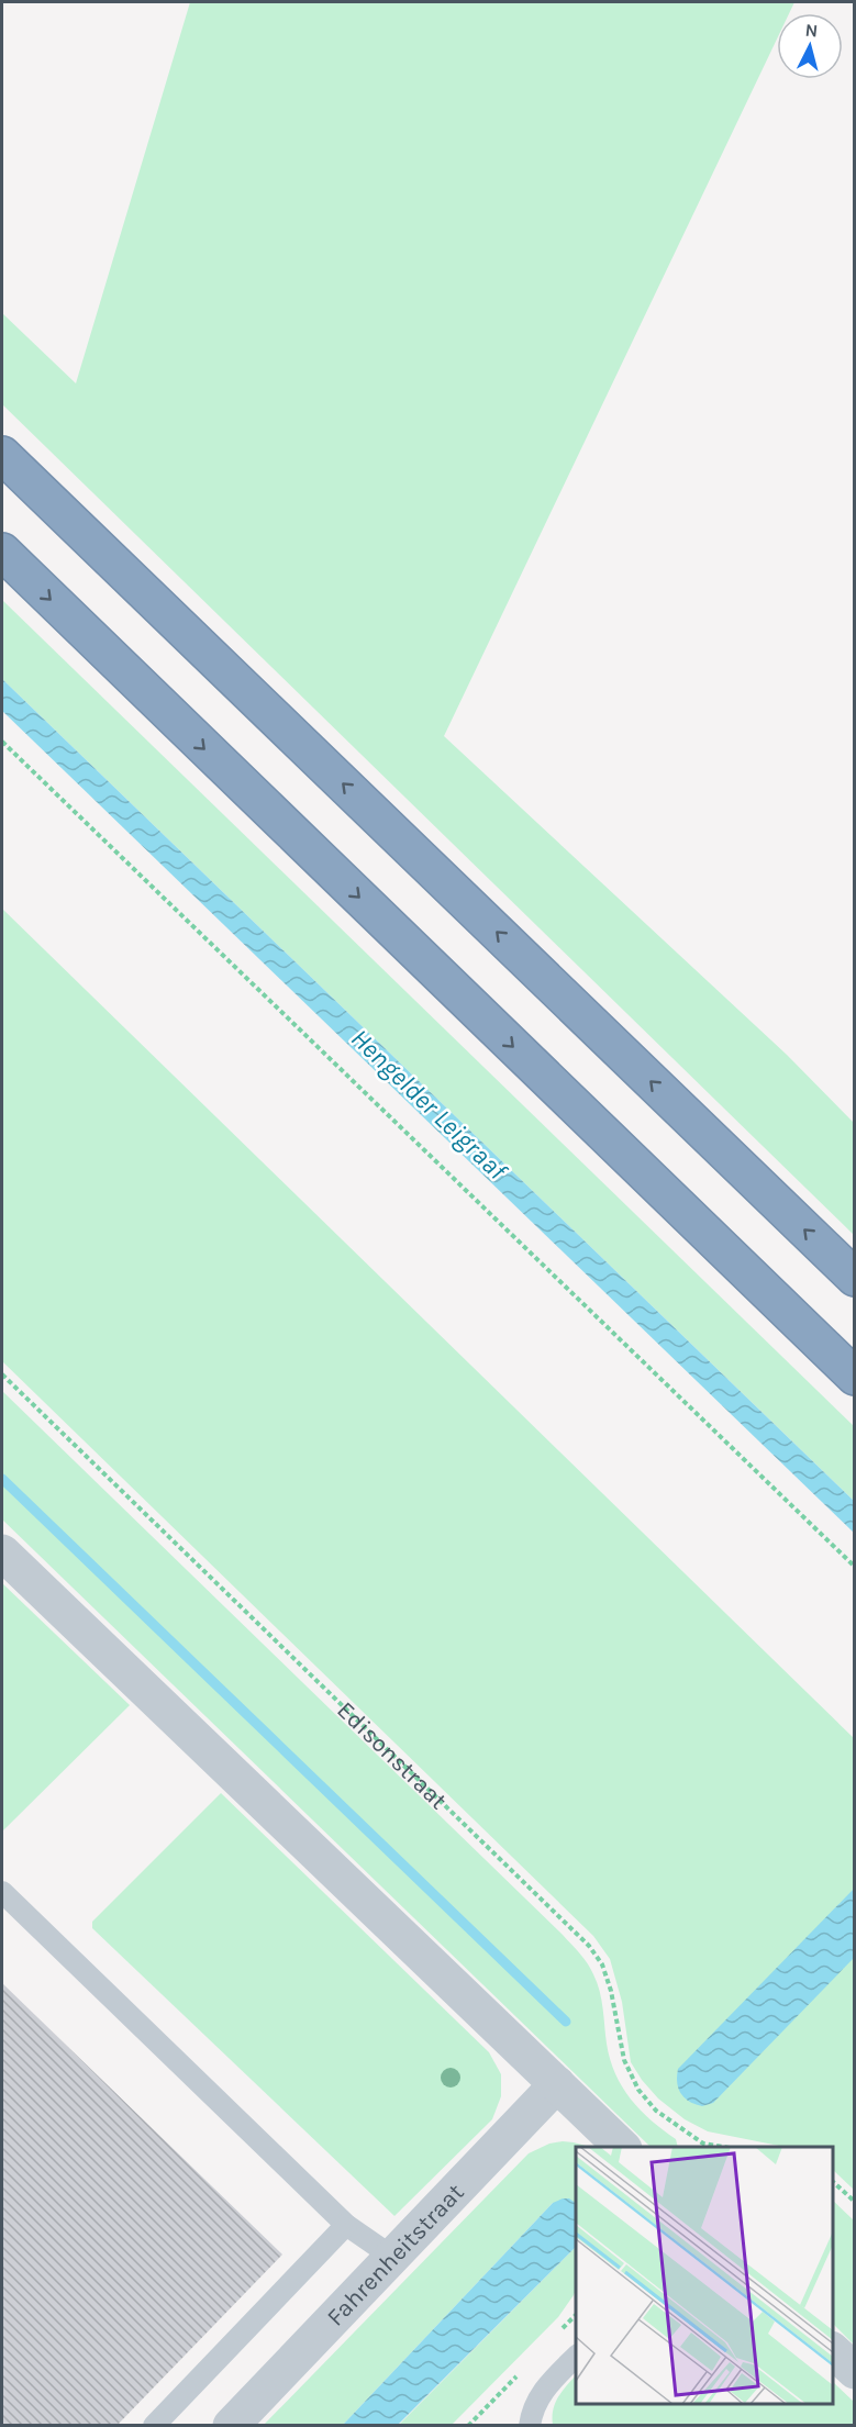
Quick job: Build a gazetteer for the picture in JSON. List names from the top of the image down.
{
  "streets": {
    "street": ["Fahrenheitstraat"],
    "path": ["Edisonstraat"]
  },
  "water": ["Hengelder Leigraaf"],
  "north": "top"
}
